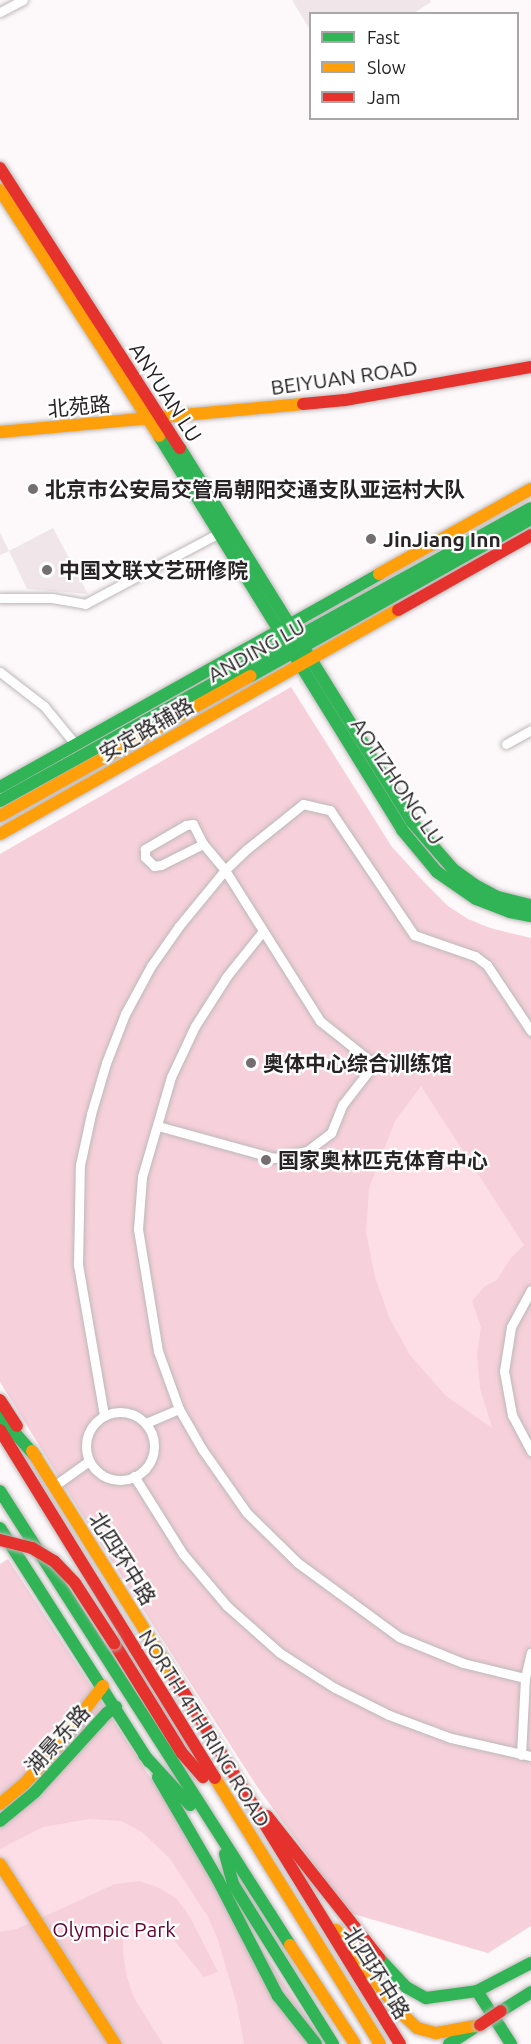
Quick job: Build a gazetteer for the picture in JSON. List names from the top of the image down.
{
  "streets": {
    "main road": [
      "BEIYUAN ROAD",
      "ANYUAN LU",
      "北苑路",
      "ANDING LU",
      "安定路辅路",
      "AOTIZHONG LU",
      "北四环中路",
      "NORTH 4TH RING ROAD",
      "湖景东路"
    ]
  },
  "crossings": [
    ["BEIYUAN ROAD", "ANYUAN LU"],
    ["BEIYUAN ROAD", "北苑路"],
    ["ANYUAN LU", "北苑路"],
    ["ANYUAN LU", "ANDING LU"],
    ["ANYUAN LU", "安定路辅路"],
    ["ANYUAN LU", "AOTIZHONG LU"],
    ["ANDING LU", "AOTIZHONG LU"],
    ["安定路辅路", "AOTIZHONG LU"]
  ],
  "parks": ["Olympic Park"],
  "places": [
    "北京市公安局交管局朝阳交通支队亚运村大队",
    "JinJiang Inn",
    "中国文联文艺研修院",
    "奥体中心综合训练馆",
    "国家奥林匹克体育中心"
  ],
  "legend": ["Fast", "Slow", "Jam"]
}
